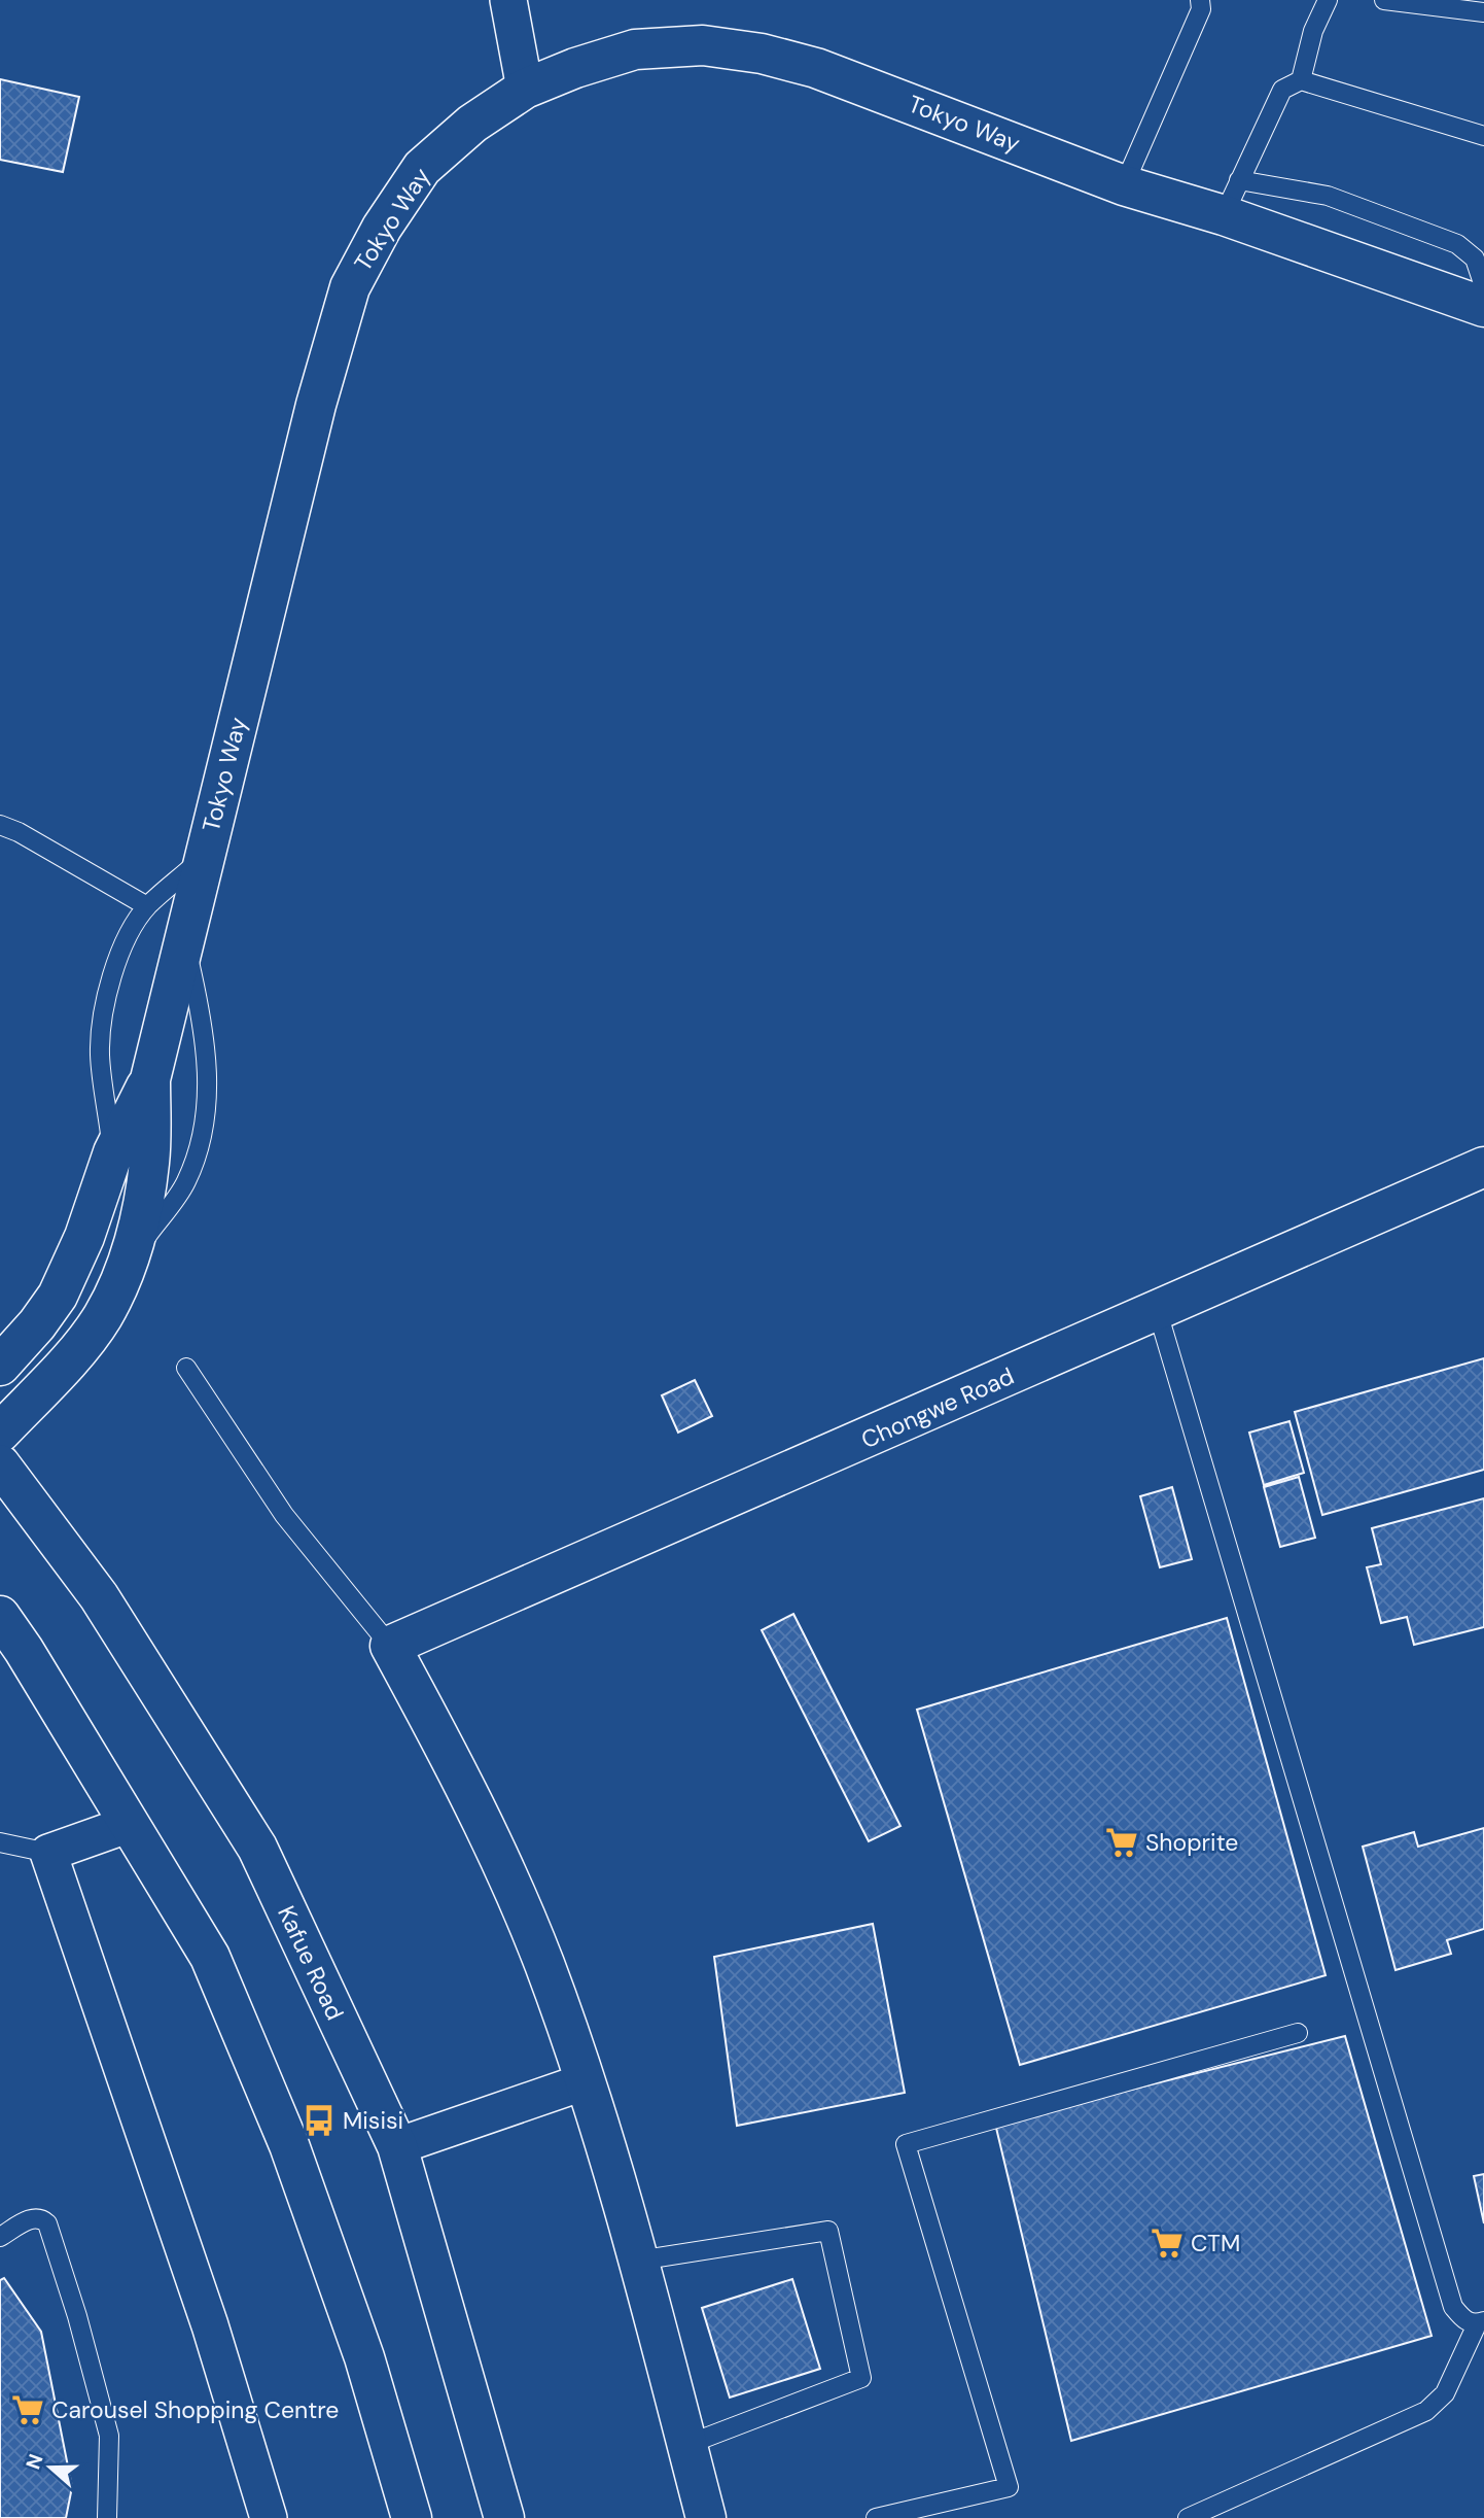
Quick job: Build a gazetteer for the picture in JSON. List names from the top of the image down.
{
  "streets": {
    "main road": ["Tokyo Way", "Chongwe Road", "Kafue Road"]
  },
  "places": {
    "supermarket": ["Shoprite", "CTM", "Carousel Shopping Centre"],
    "bus stop": ["Misisi"]
  },
  "north": "left"
}
